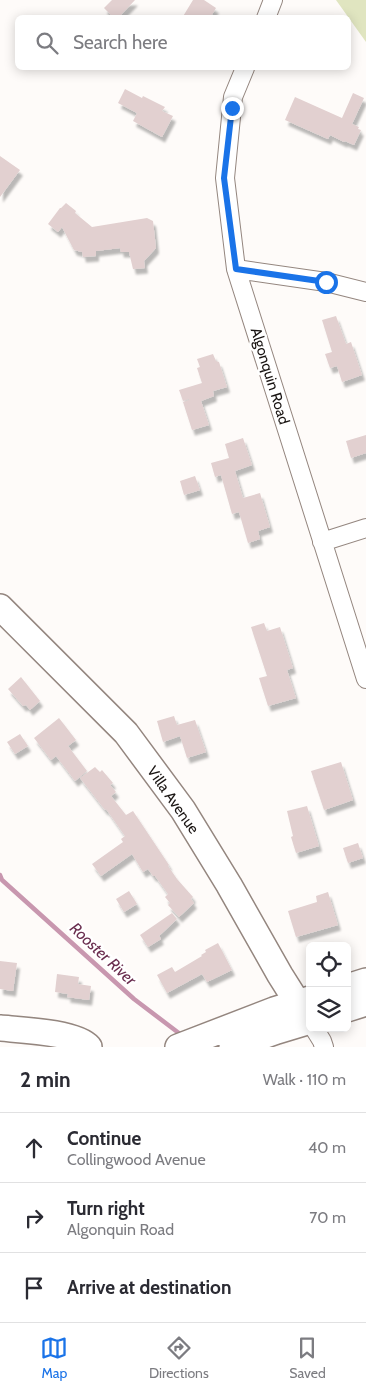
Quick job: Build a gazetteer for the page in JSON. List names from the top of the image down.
{
  "streets": {
    "main road": ["Villa Avenue"],
    "street": ["Algonquin Road"]
  },
  "water": ["Rooster River"],
  "page": {
    "search": "Search here",
    "heading": ["2 min", "Walk · 110 m"],
    "list": [
      ["Continue", "Collingwood Avenue", "40 m"],
      ["Turn right", "Algonquin Road", "70 m"],
      "Arrive at destination"
    ],
    "nav": ["Map", "Directions", "Saved"]
  }
}
